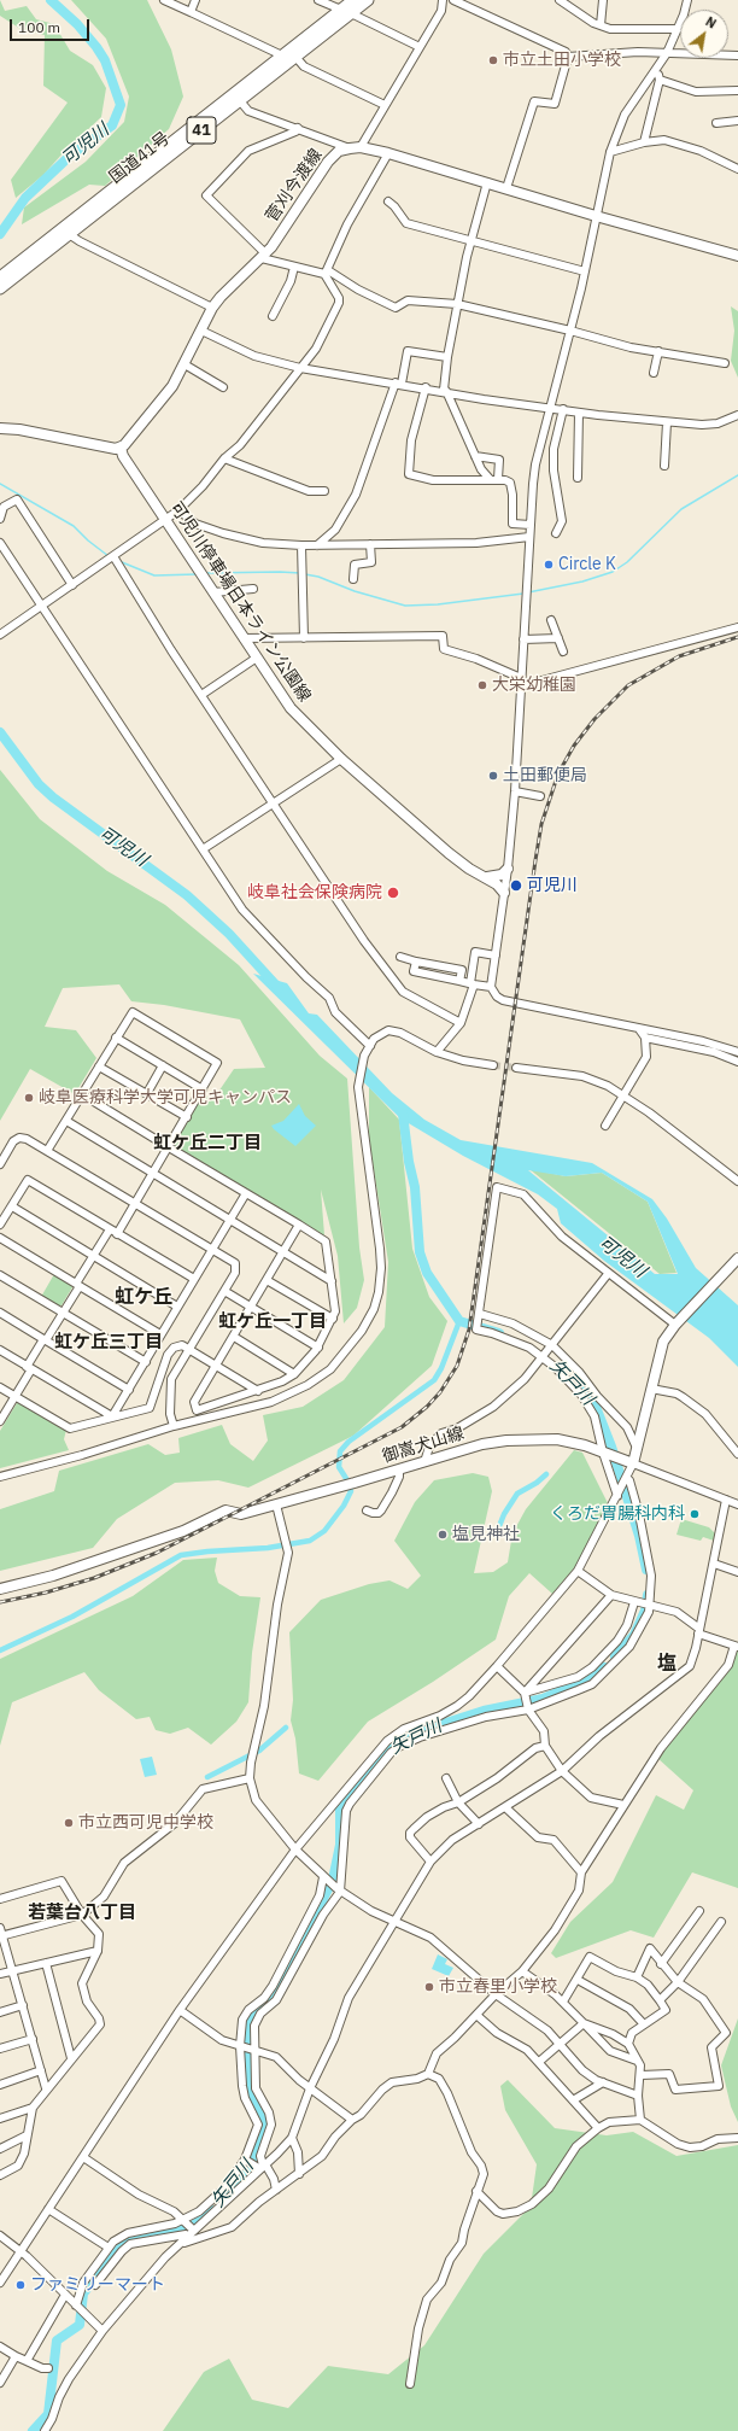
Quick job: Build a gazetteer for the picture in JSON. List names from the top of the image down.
{
  "streets": {
    "highway": ["41", "国道41号"],
    "main road": ["菅刈今渡線", "可児川停車場日本ライン公園線", "御嵩犬山線"]
  },
  "crossings": [
    ["菅刈今渡線", "可児川停車場日本ライン公園線"]
  ],
  "districts": [
    "虹ケ丘二丁目",
    "虹ケ丘",
    "虹ケ丘一丁目",
    "虹ケ丘三丁目",
    "塩",
    "若葉台八丁目"
  ],
  "water": ["可児川", "矢戸川"],
  "places": [
    "市立土田小学校",
    "Circle K",
    "大栄幼稚園",
    "土田郵便局",
    "可児川",
    "岐阜社会保険病院",
    "岐阜医療科学大学可児キャンパス",
    "くろだ胃腸科内科",
    "塩見神社",
    "市立西可児中学校",
    "市立春里小学校",
    "ファミリーマート"
  ],
  "scale_bar": "100 m",
  "north": "top right"
}
